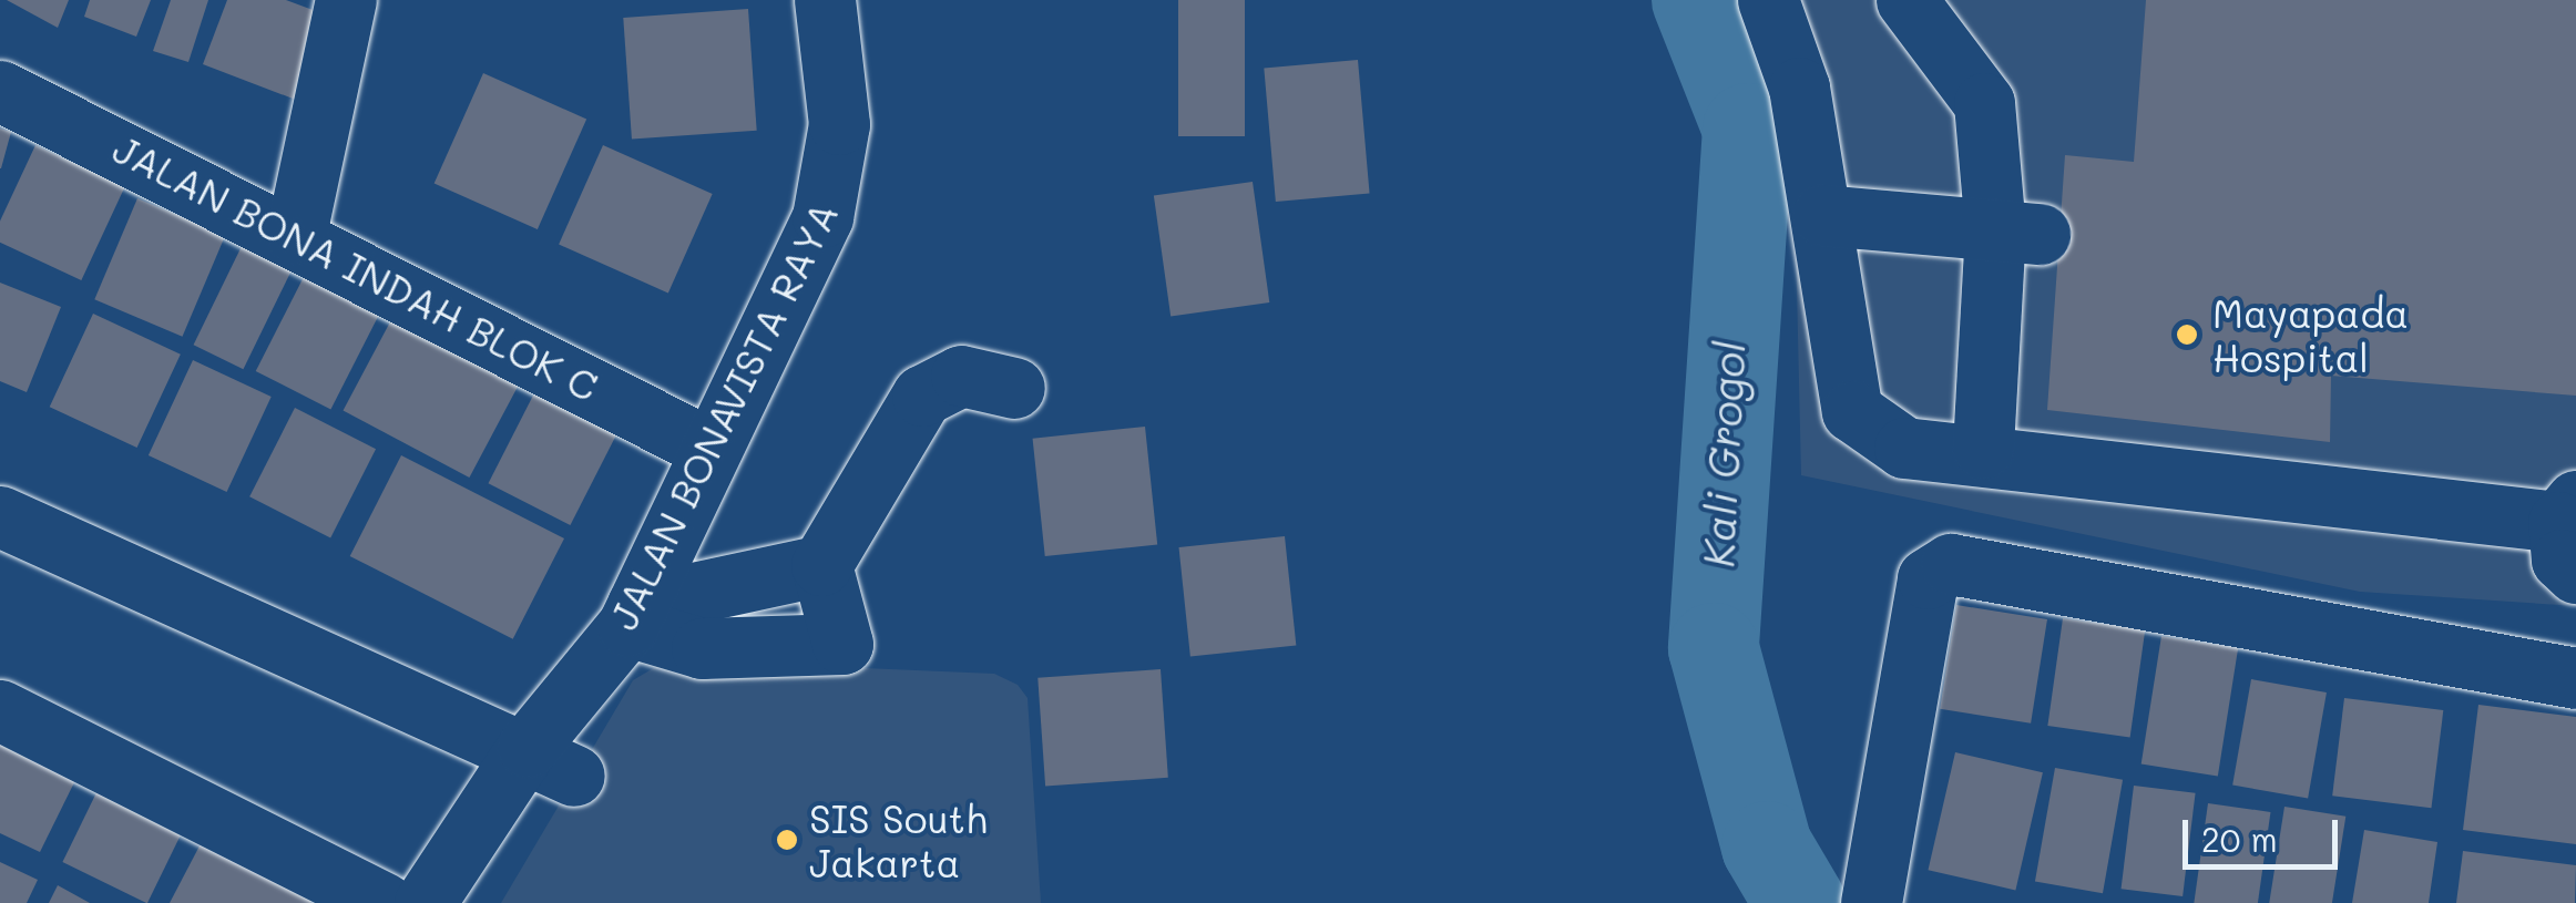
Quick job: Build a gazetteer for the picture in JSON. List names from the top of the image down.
{
  "streets": {
    "street": ["JALAN BONA INDAH BLOK C", "JALAN BONAVISTA RAYA"]
  },
  "crossings": [
    ["JALAN BONA INDAH BLOK C", "JALAN BONAVISTA RAYA"]
  ],
  "water": ["Kali Grogol"],
  "places": ["Mayapada Hospital", "SIS South Jakarta"],
  "scale_bar": "20 m"
}
